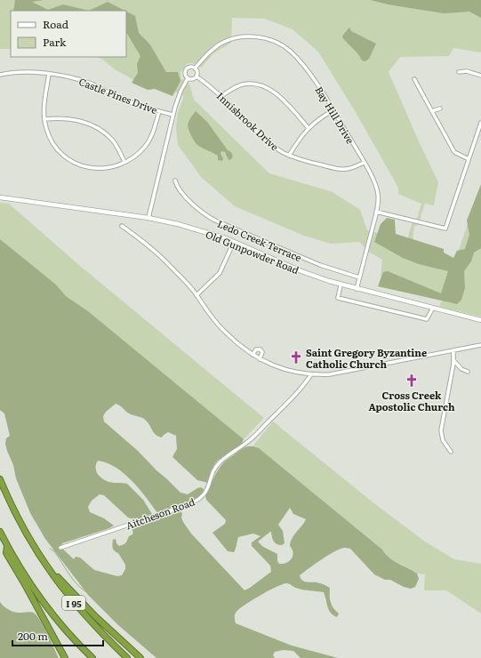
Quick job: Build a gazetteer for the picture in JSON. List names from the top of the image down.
{
  "streets": {
    "highway": ["I 95"],
    "main road": ["Old Gunpowder Road"],
    "street": [
      "Castle Pines Drive",
      "Bay Hill Drive",
      "Innisbrook Drive",
      "Ledo Creek Terrace",
      "Aitcheson Road"
    ]
  },
  "crossings": [
    ["Bay Hill Drive", "Innisbrook Drive"],
    ["Bay Hill Drive", "Ledo Creek Terrace"],
    ["Bay Hill Drive", "Old Gunpowder Road"]
  ],
  "places": {
    "church": ["Saint Gregory Byzantine Catholic Church", "Cross Creek Apostolic Church"]
  },
  "legend": ["Road", "Park"],
  "scale_bar": "200 m"
}
